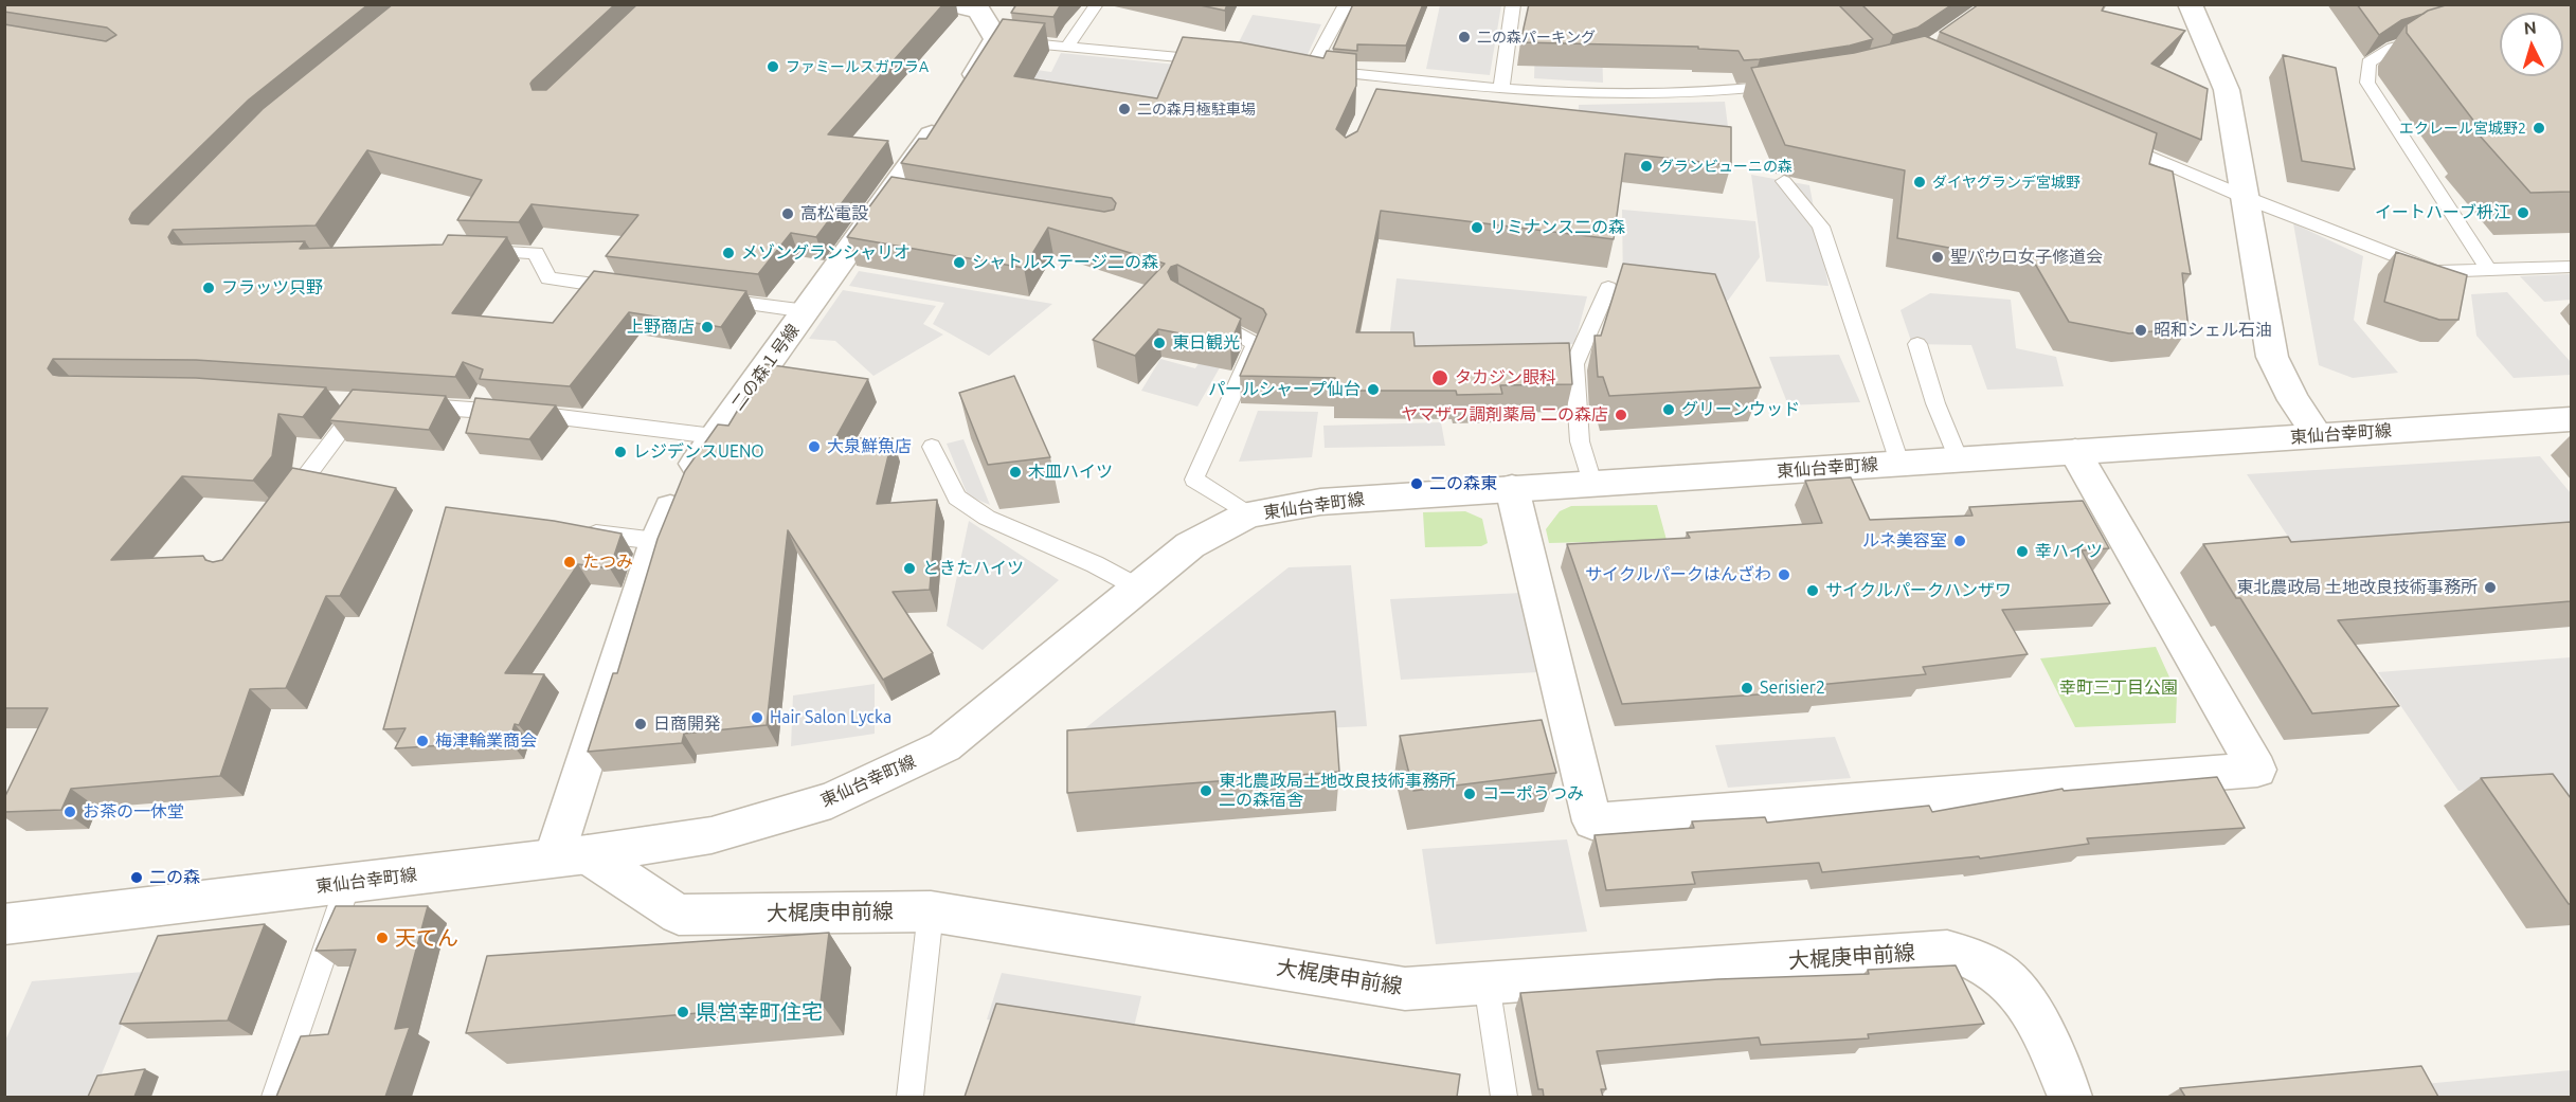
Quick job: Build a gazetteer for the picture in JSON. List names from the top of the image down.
{
  "streets": {
    "street": ["二の森１号線", "東仙台幸町線", "大梶庚申前線"]
  },
  "crossings": [
    ["二の森１号線", "東仙台幸町線"],
    ["二の森１号線", "大梶庚申前線"],
    ["東仙台幸町線", "大梶庚申前線"]
  ],
  "parks": ["幸町三丁目公園"],
  "places": [
    "二の森パーキング",
    "ファミールスガワラA",
    "二の森月極駐車場",
    "エクレール宮城野2",
    "グランビューニの森",
    "ダイヤグランデ宮城野",
    "イートハーブ枡江",
    "高松電設",
    "リミナンス二の森",
    "メゾングランシャリオ",
    "聖パウロ女子修道会",
    "シャトルステージ二の森",
    "フラッツ只野",
    "上野商店",
    "昭和シェル石油",
    "東日観光",
    "タカジン眼科",
    "パールシャープ仙台",
    "グリーンウッド",
    "ヤマザワ調剤薬局 二の森店",
    "大泉鮮魚店",
    "レジデンスUENO",
    "木皿ハイツ",
    "二の森東",
    "ルネ美容室",
    "幸ハイツ",
    "たつみ",
    "ときたハイツ",
    "サイクルパークはんざわ",
    "東北農政局 土地改良技術事務所",
    "サイクルパークハンザワ",
    "Serisier2",
    "Hair Salon Lycka",
    "日商開発",
    "梅津輪業商会",
    "東北農政局土地改良技術事務所 二の森宿舎",
    "コーポうつみ",
    "お茶の一休堂",
    "二の森",
    "天てん",
    "県営幸町住宅"
  ],
  "north": "top"
}
